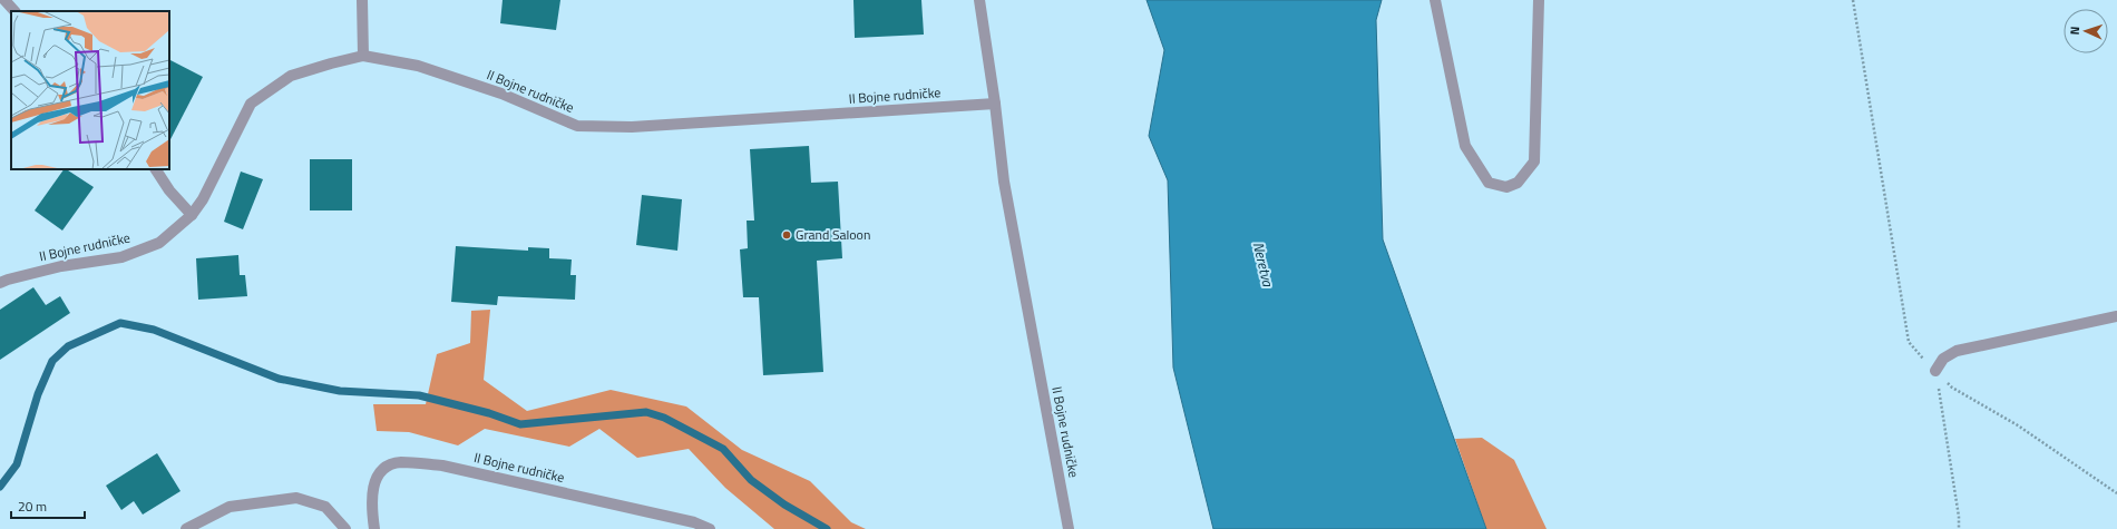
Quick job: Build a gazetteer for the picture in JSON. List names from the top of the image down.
{
  "streets": {
    "street": ["II Bojne rudničke"]
  },
  "water": ["Neretva"],
  "places": ["Grand Saloon"],
  "scale_bar": "20 m",
  "north": "left"
}
